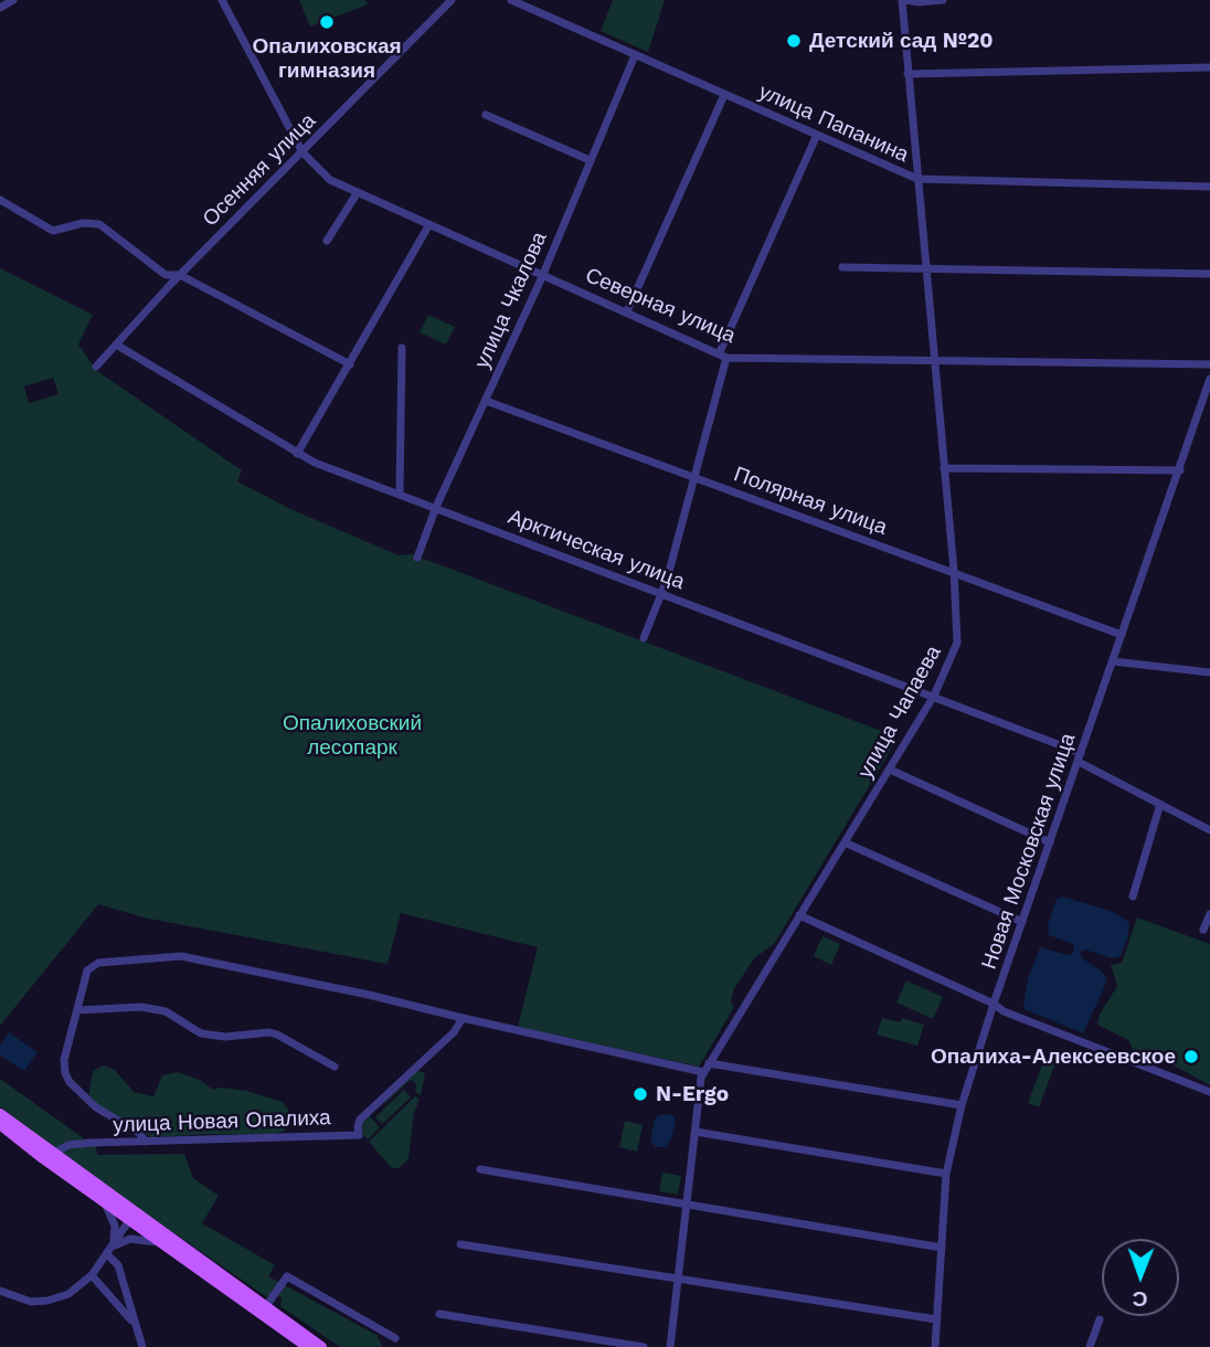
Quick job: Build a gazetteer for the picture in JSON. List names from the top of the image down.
{
  "streets": {
    "street": [
      "улица Папанина",
      "Осенняя улица",
      "улица Чкалова",
      "Северная улица",
      "Полярная улица",
      "Арктическая улица",
      "улица Чапаева",
      "Новая Московская улица",
      "улица Новая Опалиха"
    ]
  },
  "crossings": [
    ["улица Папанина", "улица Чкалова"],
    ["улица Папанина", "улица Чапаева"],
    ["Осенняя улица", "Северная улица"],
    ["Осенняя улица", "Арктическая улица"],
    ["улица Чкалова", "Северная улица"],
    ["улица Чкалова", "Полярная улица"],
    ["улица Чкалова", "Арктическая улица"],
    ["Северная улица", "улица Чапаева"],
    ["Полярная улица", "улица Чапаева"],
    ["Полярная улица", "Новая Московская улица"],
    ["Арктическая улица", "улица Чапаева"],
    ["Арктическая улица", "Новая Московская улица"]
  ],
  "parks": ["Опалиховский лесопарк"],
  "places": [
    "Опалиховская гимназия",
    "Детский сад №20",
    "Опалиха-Алексеевское",
    "N-Ergo"
  ],
  "north": "bottom"
}
